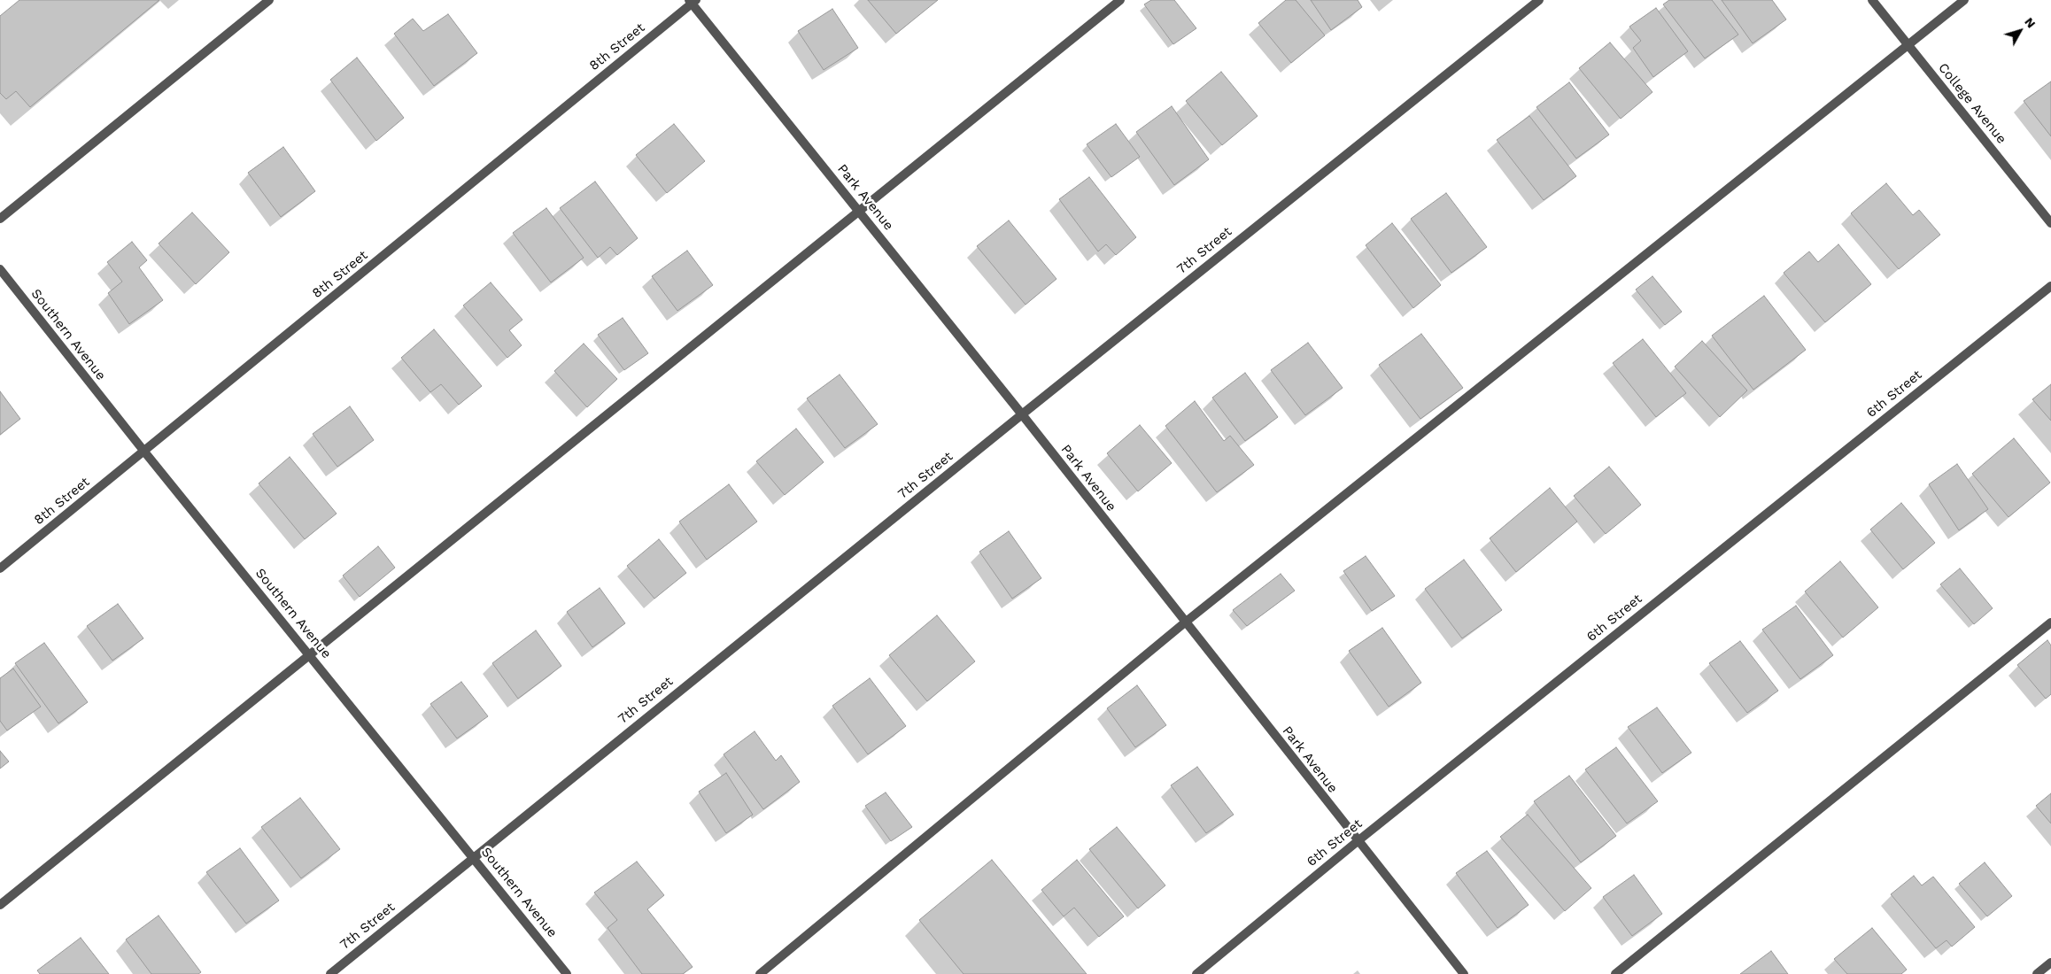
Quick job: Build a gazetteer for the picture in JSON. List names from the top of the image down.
{
  "streets": {
    "street": [
      "8th Street",
      "College Avenue",
      "Park Avenue",
      "7th Street",
      "Southern Avenue",
      "6th Street"
    ]
  },
  "crossings": [
    ["8th Street", "Park Avenue"],
    ["8th Street", "Southern Avenue"],
    ["Park Avenue", "7th Street"],
    ["Park Avenue", "6th Street"],
    ["7th Street", "Southern Avenue"]
  ],
  "north": "top right"
}
